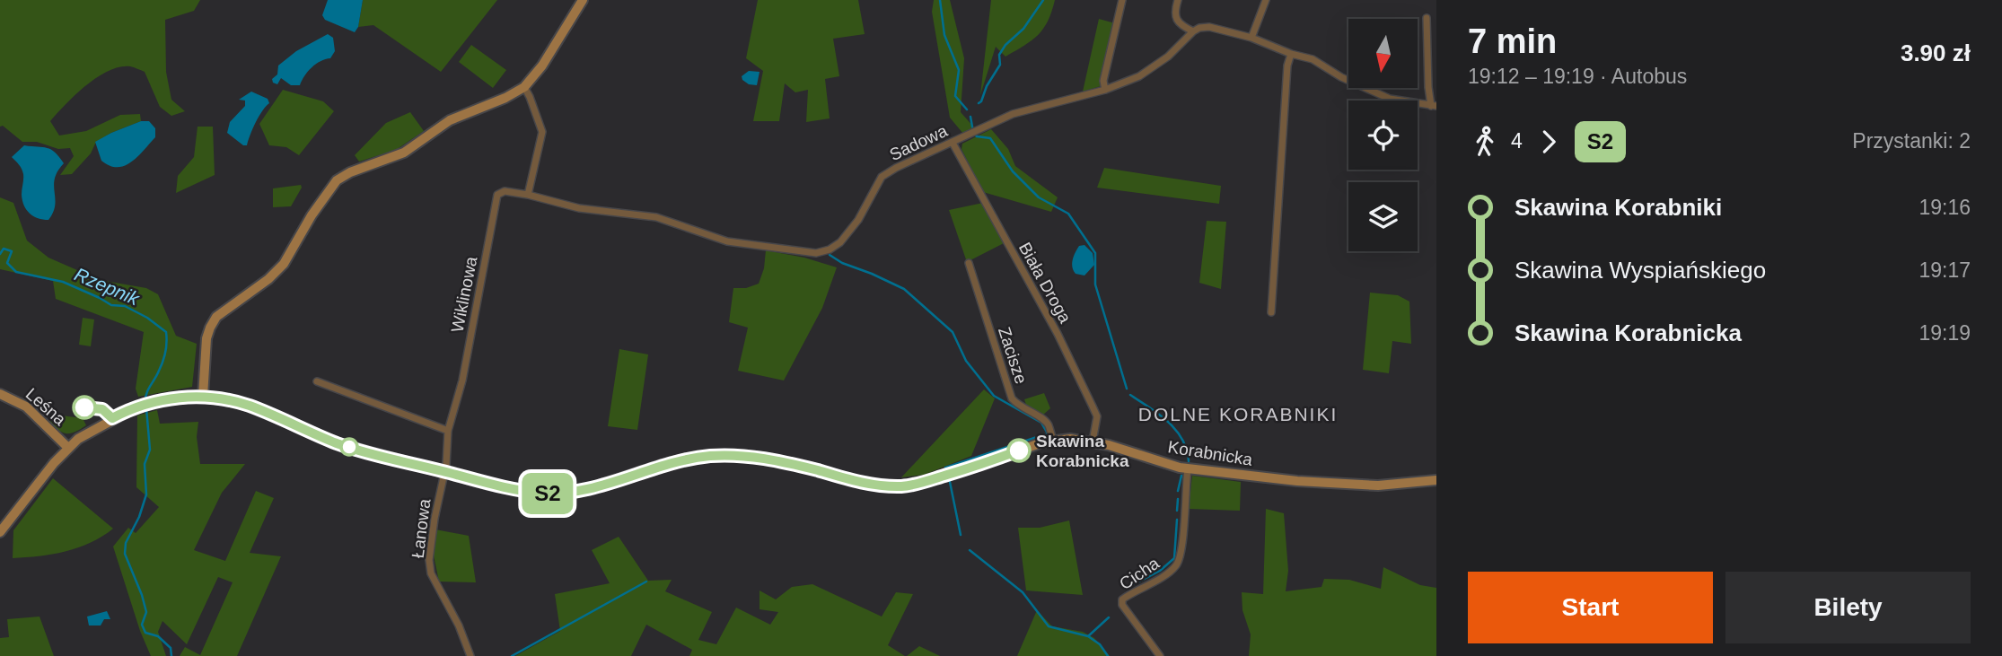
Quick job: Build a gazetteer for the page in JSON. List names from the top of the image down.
{
  "streets": {
    "street": [
      "Sadowa",
      "Biała Droga",
      "Wiklinowa",
      "Zacisze",
      "Leśna",
      "Korabnicka",
      "Łanowa",
      "Cicha"
    ]
  },
  "crossings": [
    ["Sadowa", "Biała Droga"],
    ["Sadowa", "Wiklinowa"],
    ["Biała Droga", "Korabnicka"],
    ["Wiklinowa", "Korabnicka"],
    ["Wiklinowa", "Łanowa"],
    ["Zacisze", "Korabnicka"],
    ["Leśna", "Korabnicka"],
    ["Korabnicka", "Łanowa"],
    ["Korabnicka", "Cicha"]
  ],
  "districts": ["DOLNE KORABNIKI"],
  "water": ["Rzepnik"],
  "places": ["Skawina Korabnicka"],
  "lines": ["bus line S2"],
  "north": "bottom",
  "page": {
    "on_map": "S2",
    "heading": ["7 min", "19:12 – 19:19 · Autobus", "3.90 zł"],
    "legs": ["4", "S2", "Przystanki: 2"],
    "list": [
      {
        "name": "Skawina Korabniki",
        "value": "19:16"
      },
      {
        "name": "Skawina Wyspiańskiego",
        "value": "19:17"
      },
      {
        "name": "Skawina Korabnicka",
        "value": "19:19"
      }
    ],
    "buttons": ["Start", "Bilety"]
  }
}
